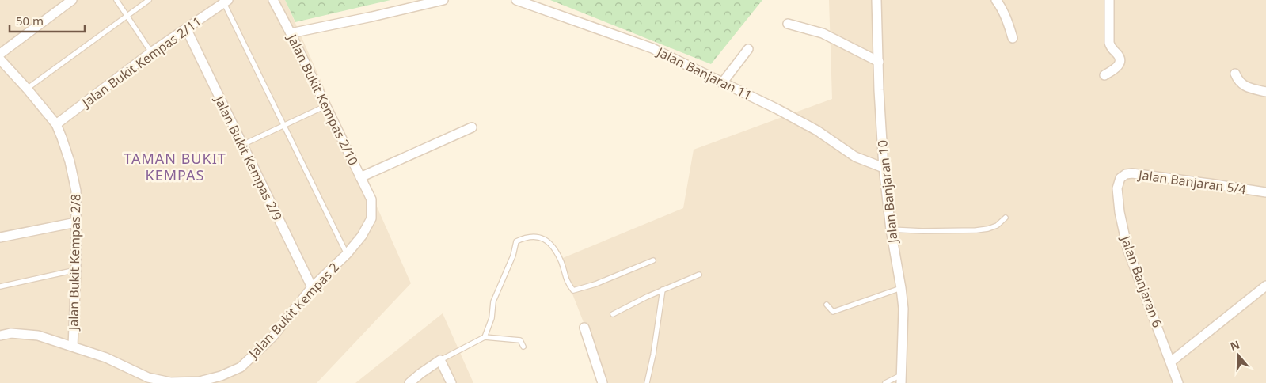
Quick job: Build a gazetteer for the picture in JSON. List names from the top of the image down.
{
  "streets": {
    "street": [
      "Jalan Bukit Kempas 2/11",
      "Jalan Banjaran 11",
      "Jalan Bukit Kempas 2/10",
      "Jalan Bukit Kempas 2/9",
      "Jalan Banjaran 5/4",
      "Jalan Banjaran 10",
      "Jalan Bukit Kempas 2/8",
      "Jalan Banjaran 6",
      "Jalan Bukit Kempas 2"
    ]
  },
  "crossings": [
    ["Jalan Bukit Kempas 2/11", "Jalan Bukit Kempas 2/9"],
    ["Jalan Bukit Kempas 2/11", "Jalan Bukit Kempas 2/8"],
    ["Jalan Banjaran 11", "Jalan Banjaran 10"],
    ["Jalan Bukit Kempas 2/10", "Jalan Bukit Kempas 2"],
    ["Jalan Bukit Kempas 2/9", "Jalan Bukit Kempas 2"],
    ["Jalan Banjaran 5/4", "Jalan Banjaran 6"],
    ["Jalan Bukit Kempas 2/8", "Jalan Bukit Kempas 2"]
  ],
  "districts": ["TAMAN BUKIT KEMPAS"],
  "scale_bar": "50 m",
  "north": "top"
}
